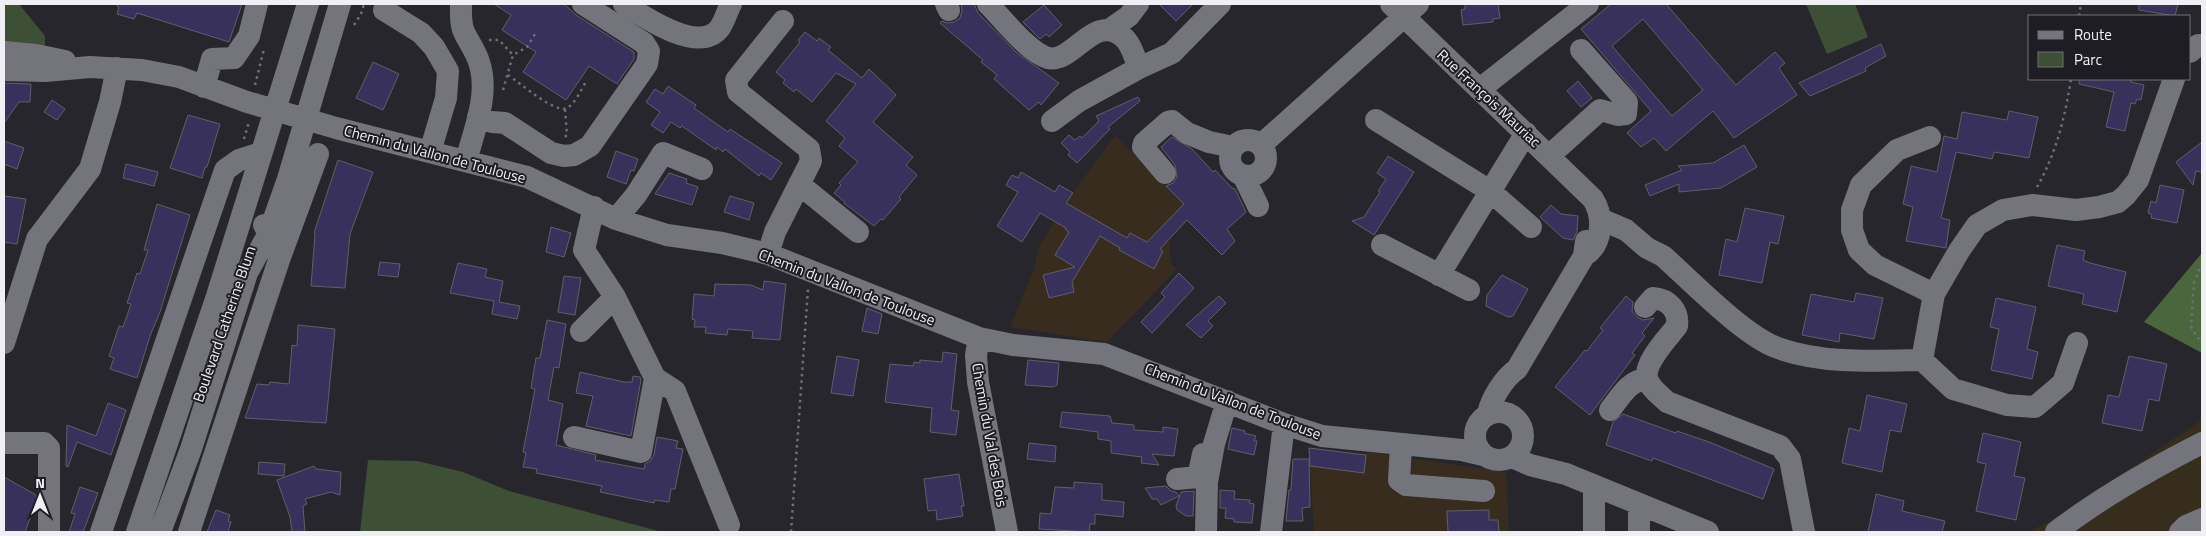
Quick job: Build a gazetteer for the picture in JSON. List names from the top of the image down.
{
  "streets": {
    "street": [
      "Rue François Mauriac",
      "Chemin du Vallon de Toulouse",
      "Boulevard Catherine Blum",
      "Chemin du Val des Bois"
    ]
  },
  "crossings": [
    ["Rue François Mauriac", "Chemin du Vallon de Toulouse"],
    ["Chemin du Vallon de Toulouse", "Chemin du Val des Bois"]
  ],
  "legend": ["Route", "Parc"],
  "north": "top"
}
